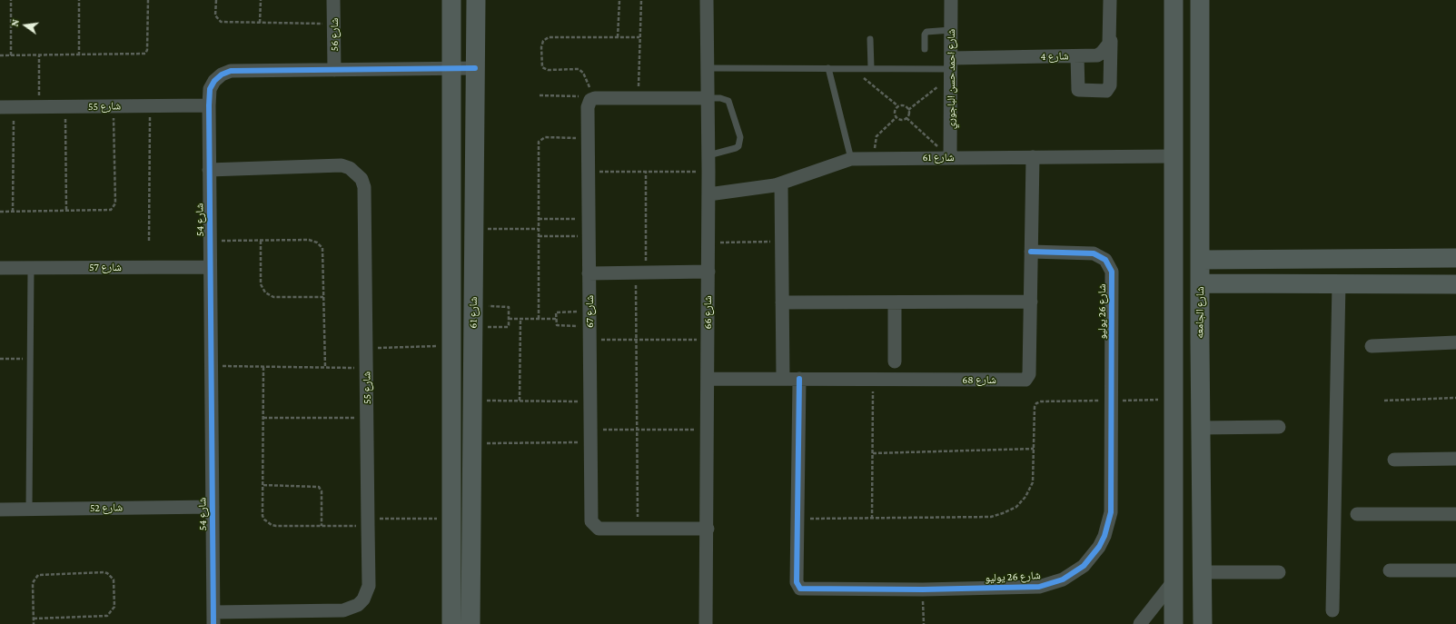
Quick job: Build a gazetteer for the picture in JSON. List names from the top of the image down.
{
  "streets": {
    "main road": ["شارع 61", "شارع الجامعه"],
    "street": [
      "شارع 56",
      "شارع 4",
      "شارع احمد حسن الباجوري",
      "شارع 55",
      "شارع 54",
      "شارع 57",
      "شارع 67",
      "شارع 26 يوليو",
      "شارع 66",
      "شارع 68",
      "شارع 52"
    ]
  },
  "crossings": [
    ["شارع 56", "شارع 54"],
    ["شارع 4", "شارع احمد حسن الباجوري"],
    ["شارع احمد حسن الباجوري", "شارع 61"],
    ["شارع 55", "شارع 54"],
    ["شارع 61", "شارع 54"],
    ["شارع 61", "شارع 66"],
    ["شارع 61", "شارع 68"],
    ["شارع 54", "شارع 57"],
    ["شارع 54", "شارع 52"],
    ["شارع 67", "شارع 66"],
    ["شارع 26 يوليو", "شارع 68"],
    ["شارع 66", "شارع 68"]
  ],
  "north": "left"
}
